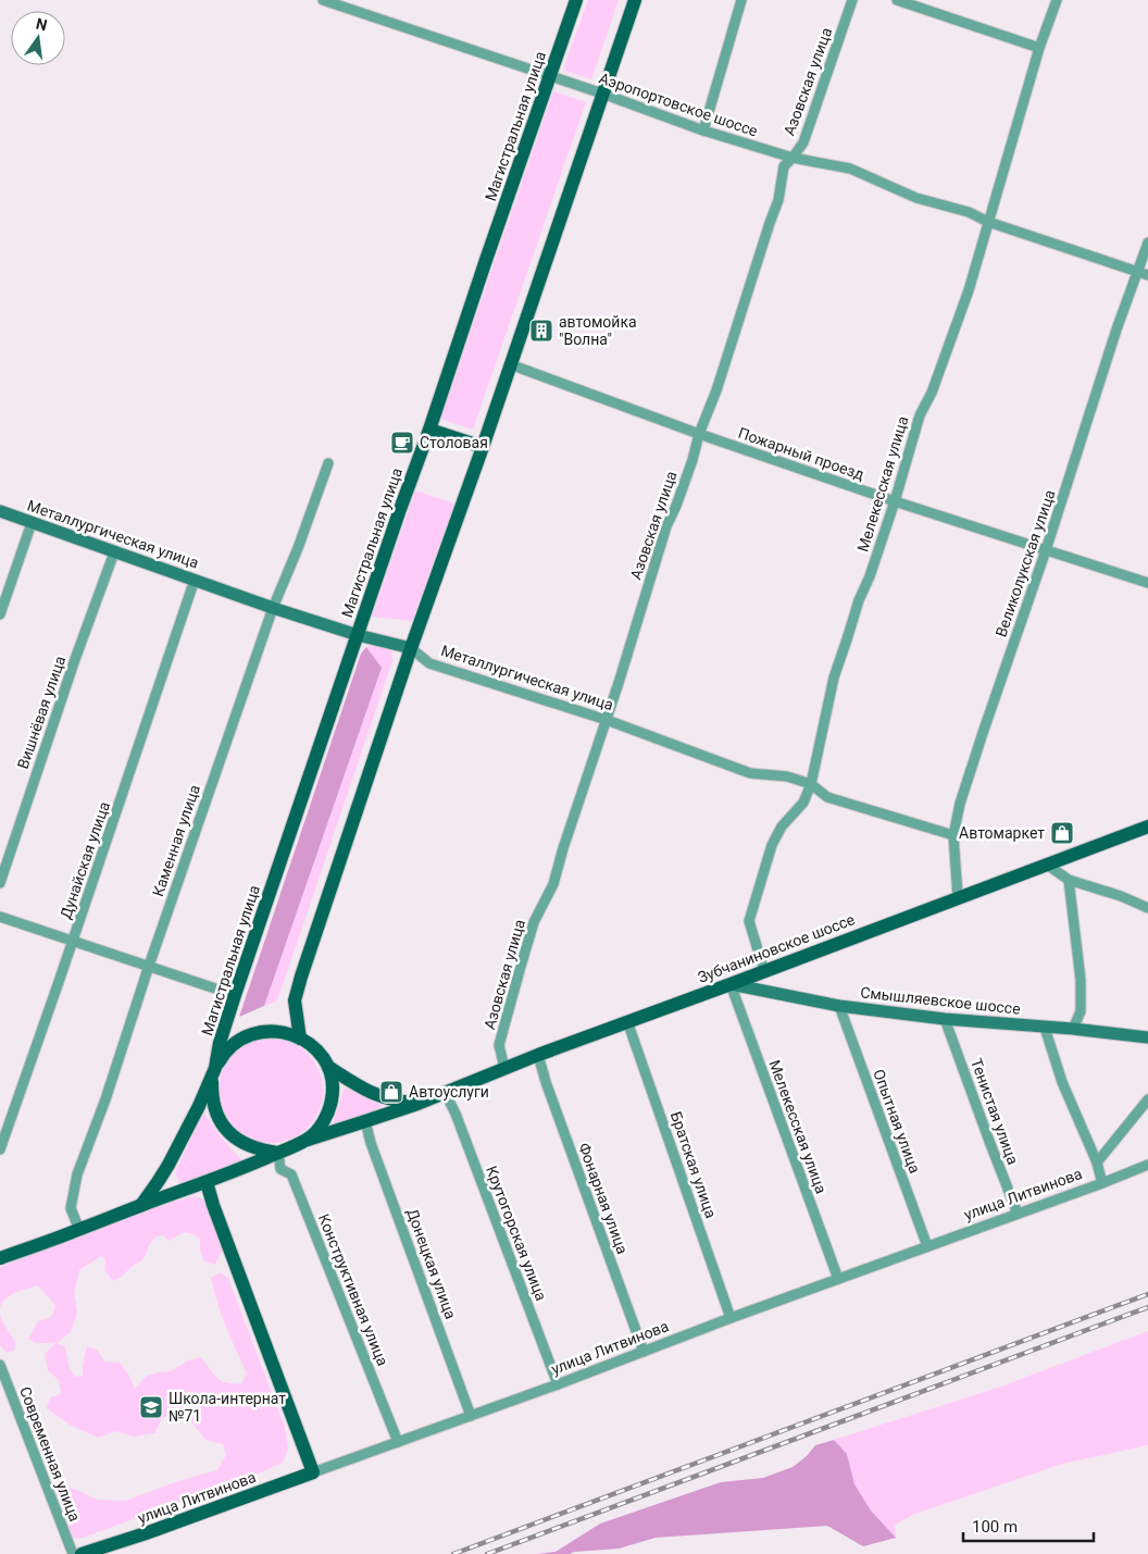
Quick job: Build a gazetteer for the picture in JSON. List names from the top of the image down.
{
  "streets": {
    "main road": ["Магистральная улица", "Зубчаниновское шоссе", "улица Литвинова"],
    "street": [
      "Азовская улица",
      "Аэропортовское шоссе",
      "Пожарный проезд",
      "Мелекесская улица",
      "Металлургическая улица",
      "Великолукская улица",
      "Вишнёвая улица",
      "Каменная улица",
      "Дунайская улица",
      "Смышляевское шоссе",
      "Тенистая улица",
      "Опытная улица",
      "Братская улица",
      "Фонарная улица",
      "Крутогорская улица",
      "Донецкая улица",
      "Конструктивная улица",
      "Современная улица"
    ]
  },
  "crossings": [
    ["Азовская улица", "Аэропортовское шоссе"],
    ["Азовская улица", "Пожарный проезд"],
    ["Азовская улица", "Металлургическая улица"],
    ["Азовская улица", "Зубчаниновское шоссе"],
    ["Аэропортовское шоссе", "Магистральная улица"],
    ["Аэропортовское шоссе", "Мелекесская улица"],
    ["Аэропортовское шоссе", "Великолукская улица"],
    ["Магистральная улица", "Металлургическая улица"],
    ["Магистральная улица", "Зубчаниновское шоссе"],
    ["Магистральная улица", "Конструктивная улица"],
    ["Пожарный проезд", "Мелекесская улица"],
    ["Пожарный проезд", "Великолукская улица"],
    ["Мелекесская улица", "Металлургическая улица"],
    ["Мелекесская улица", "Зубчаниновское шоссе"],
    ["Мелекесская улица", "Смышляевское шоссе"],
    ["Мелекесская улица", "улица Литвинова"],
    ["Металлургическая улица", "Великолукская улица"],
    ["Металлургическая улица", "Вишнёвая улица"],
    ["Металлургическая улица", "Каменная улица"],
    ["Металлургическая улица", "Дунайская улица"],
    ["Великолукская улица", "Зубчаниновское шоссе"],
    ["Зубчаниновское шоссе", "Смышляевское шоссе"],
    ["Зубчаниновское шоссе", "Братская улица"],
    ["Зубчаниновское шоссе", "Фонарная улица"],
    ["Зубчаниновское шоссе", "Крутогорская улица"],
    ["Зубчаниновское шоссе", "Донецкая улица"],
    ["Зубчаниновское шоссе", "Конструктивная улица"],
    ["Смышляевское шоссе", "Тенистая улица"],
    ["Смышляевское шоссе", "Опытная улица"],
    ["Тенистая улица", "улица Литвинова"],
    ["Опытная улица", "улица Литвинова"],
    ["Братская улица", "улица Литвинова"],
    ["улица Литвинова", "Фонарная улица"],
    ["улица Литвинова", "Крутогорская улица"],
    ["улица Литвинова", "Донецкая улица"],
    ["улица Литвинова", "Конструктивная улица"]
  ],
  "places": {
    "building": ["автомойка \"Волна\""],
    "cafe": ["Столовая"],
    "shop": ["Автомаркет", "Автоуслуги"],
    "school or university": ["Школа-интернат №71"]
  },
  "scale_bar": "100 m",
  "north": "top"
}
